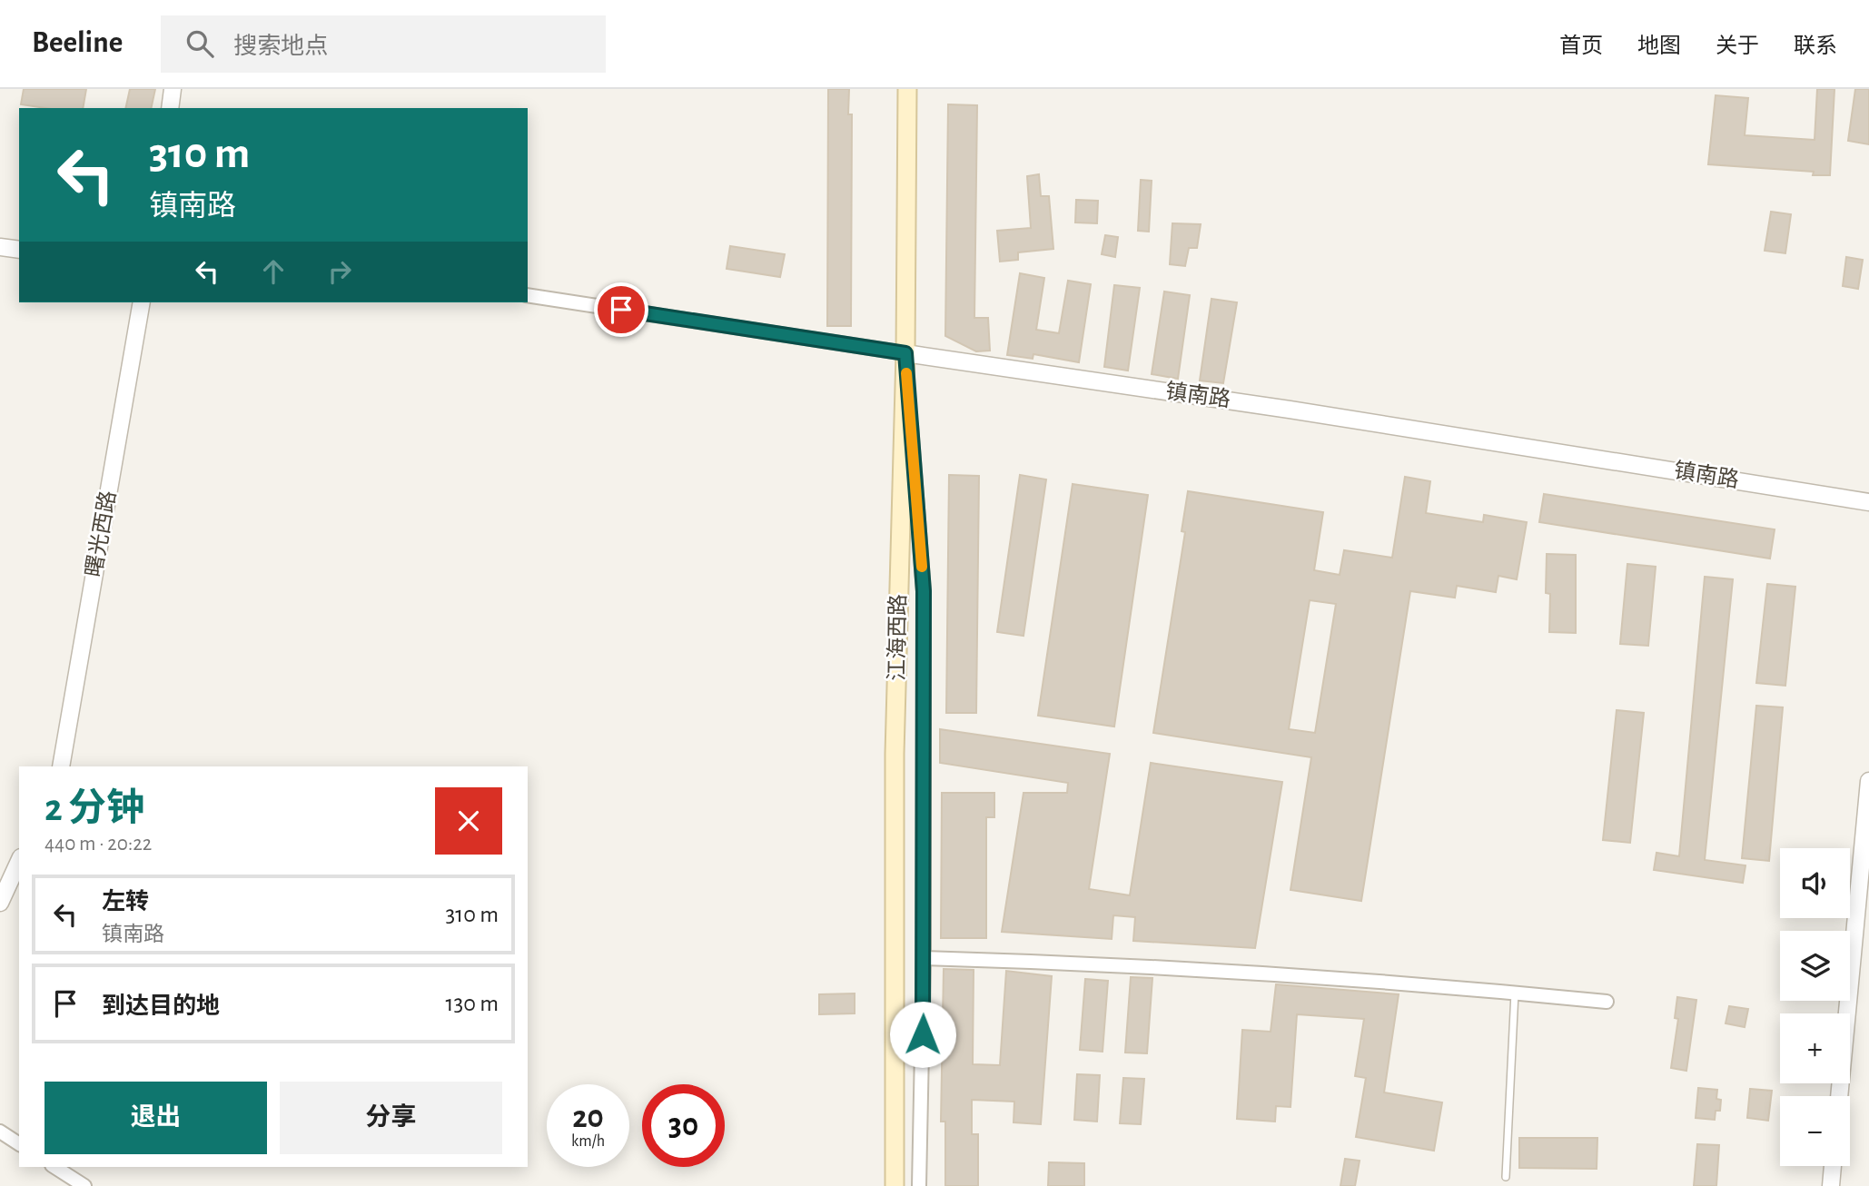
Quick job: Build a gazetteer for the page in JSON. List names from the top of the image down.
{
  "streets": {
    "main road": ["江海西路"],
    "street": ["镇南路", "曙光西路"]
  },
  "crossings": [
    ["镇南路", "江海西路"]
  ],
  "page": {
    "header": "Beeline",
    "search": "搜索地点",
    "nav": [
      "首页",
      "地图",
      "关于",
      "联系"
    ],
    "turn": ["310 m", "镇南路"],
    "heading": ["2 分钟", "440 m · 20:22"],
    "map_buttons": ["+", "−"],
    "list": [
      {
        "name": "左转",
        "note": "镇南路",
        "value": "310 m"
      },
      {
        "name": "到达目的地",
        "value": "130 m"
      }
    ],
    "buttons": ["退出", "分享"],
    "speed": "20 km/h",
    "limit": "30"
  }
}
